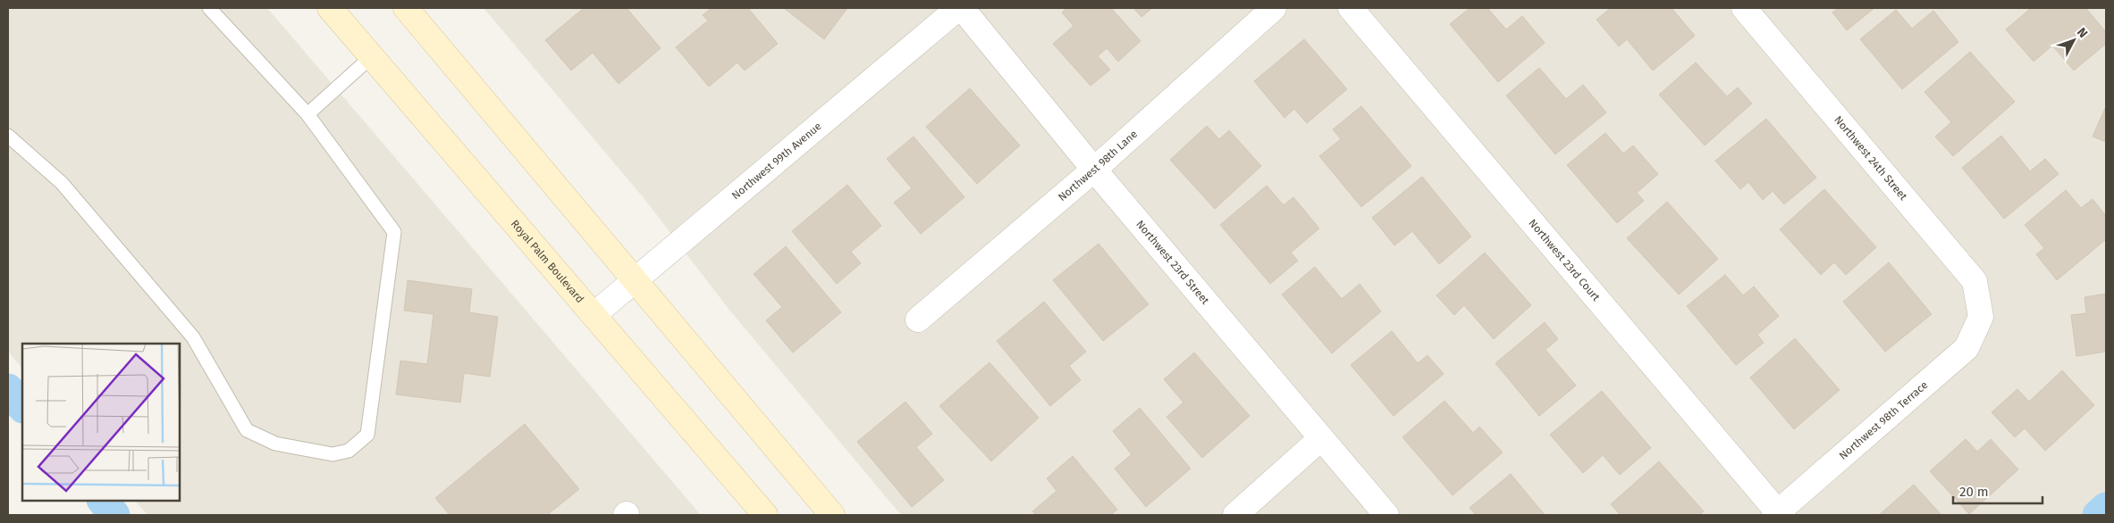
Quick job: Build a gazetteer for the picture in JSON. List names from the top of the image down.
{
  "streets": {
    "main road": ["Royal Palm Boulevard"],
    "street": [
      "Northwest 24th Street",
      "Northwest 99th Avenue",
      "Northwest 98th Lane",
      "Northwest 23rd Court",
      "Northwest 23rd Street",
      "Northwest 98th Terrace"
    ]
  },
  "crossings": [
    ["Northwest 24th Street", "Northwest 98th Terrace"],
    ["Northwest 99th Avenue", "Royal Palm Boulevard"],
    ["Northwest 98th Lane", "Northwest 23rd Street"],
    ["Northwest 23rd Court", "Northwest 98th Terrace"]
  ],
  "scale_bar": "20 m",
  "north": "top right"
}
